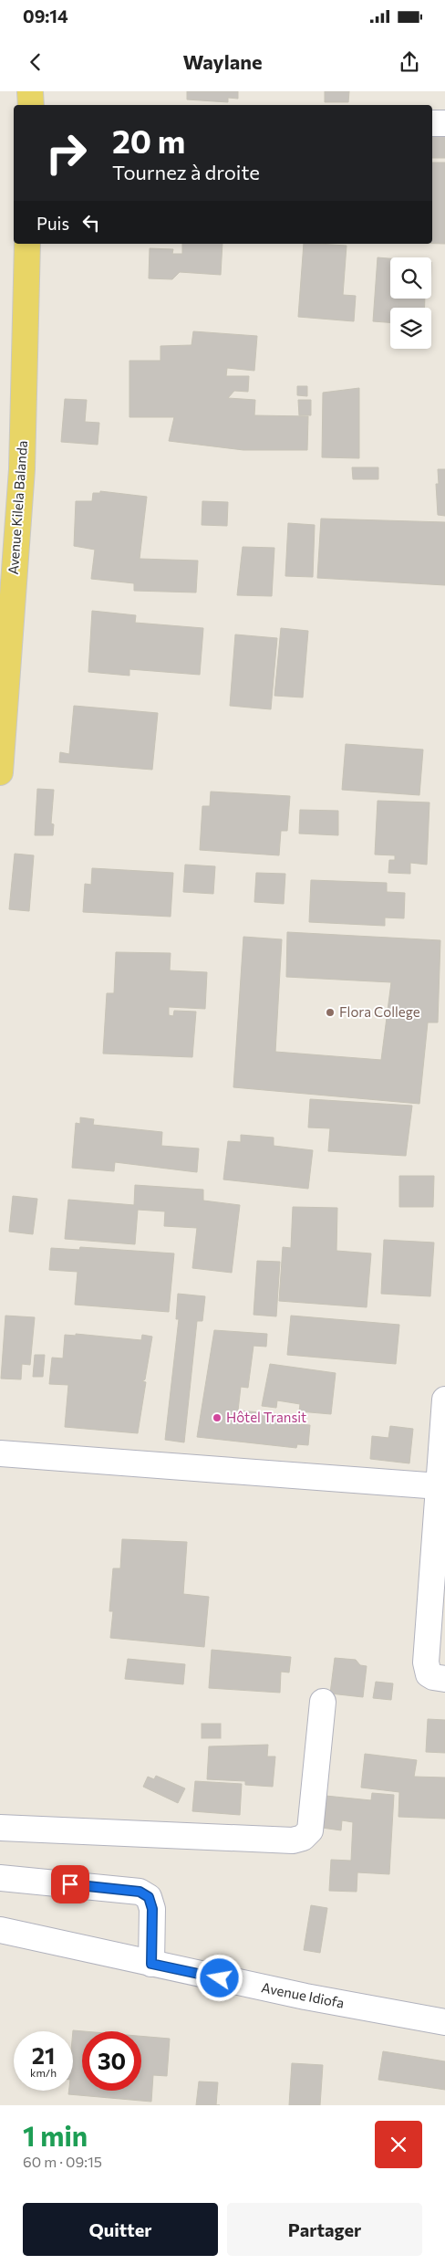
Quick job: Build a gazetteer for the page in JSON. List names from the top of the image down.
{
  "streets": {
    "main road": ["Avenue Kilela Balanda"],
    "street": ["Avenue Idiofa"]
  },
  "places": ["Flora College", "Hôtel Transit"],
  "page": {
    "status": "09:14",
    "header": "Waylane",
    "turn": ["20 m", "Tournez à droite"],
    "then": "Puis",
    "speed": "21 km/h",
    "limit": "30",
    "heading": ["1 min", "60 m · 09:15"],
    "buttons": ["Quitter", "Partager"]
  }
}
